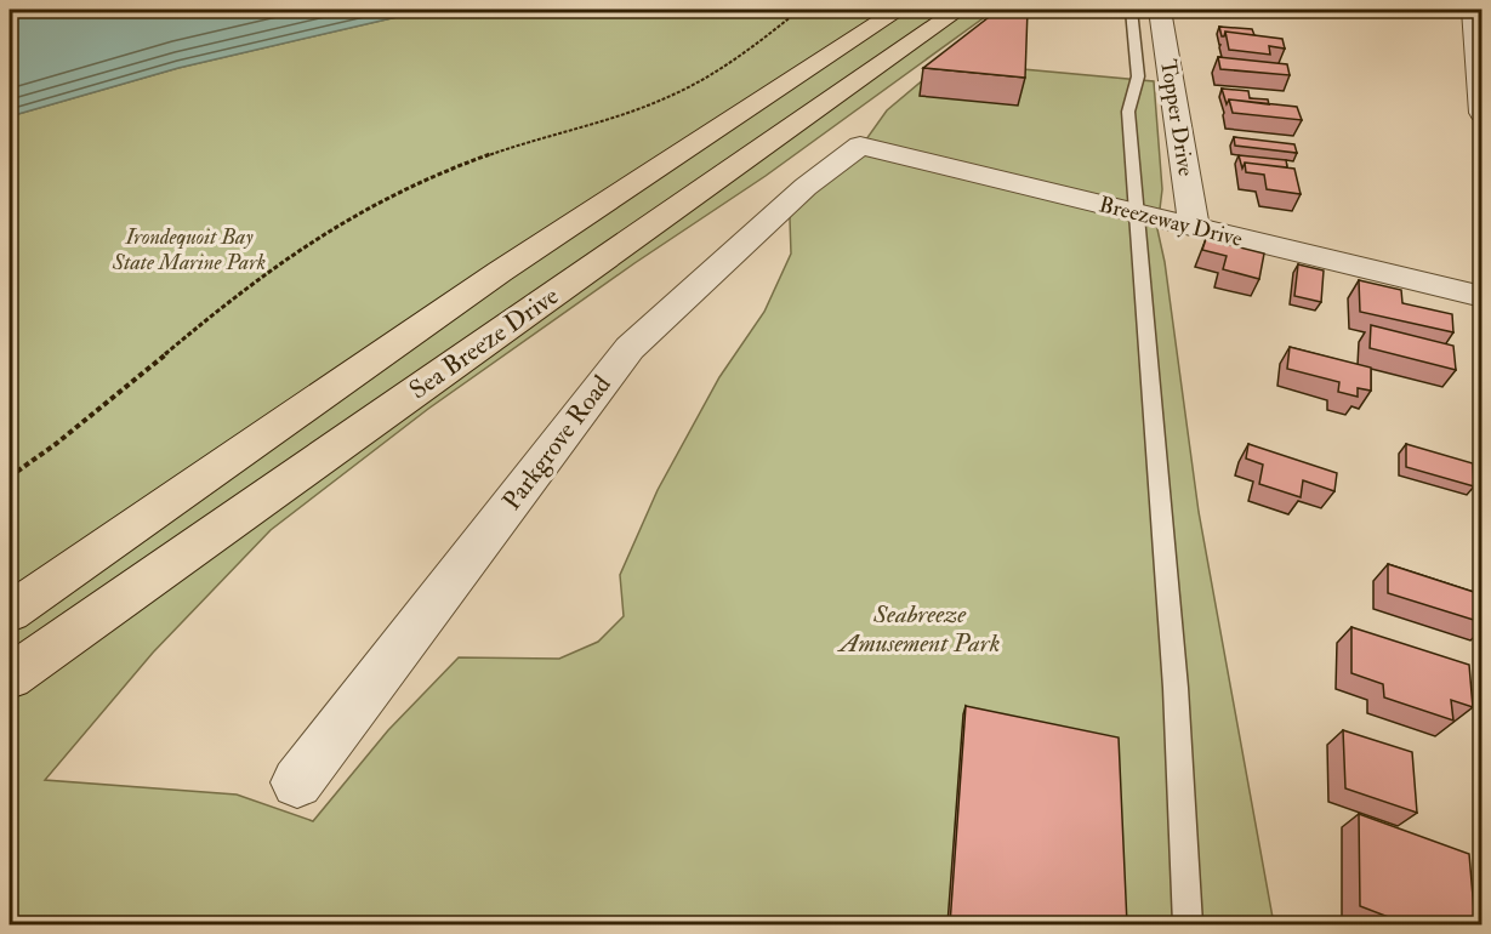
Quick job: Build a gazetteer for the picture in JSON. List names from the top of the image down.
{
  "streets": {
    "main road": ["Sea Breeze Drive"],
    "street": ["Topper Drive", "Breezeway Drive", "Parkgrove Road"]
  },
  "crossings": [
    ["Topper Drive", "Breezeway Drive"],
    ["Breezeway Drive", "Parkgrove Road"]
  ],
  "parks": ["Irondequoit Bay State Marine Park", "Seabreeze Amusement Park"]
}
